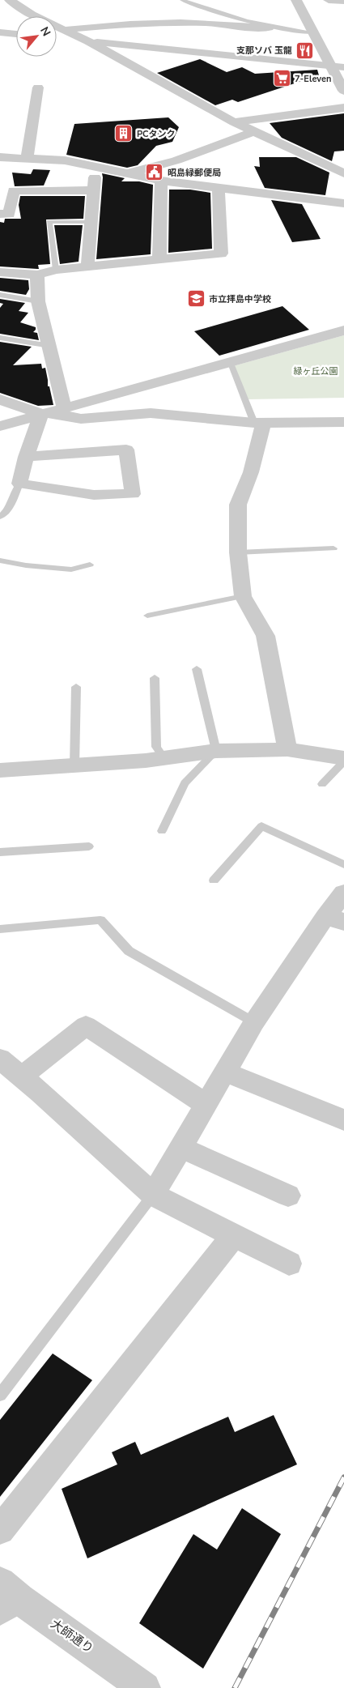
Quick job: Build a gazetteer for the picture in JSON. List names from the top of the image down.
{
  "streets": {
    "street": ["大師通り"]
  },
  "parks": ["緑ヶ丘公園"],
  "places": {
    "restaurant": ["支那ソバ 玉龍"],
    "supermarket": ["7-Eleven"],
    "building": ["PCタンク"],
    "public building": ["昭島緑郵便局"],
    "school or university": ["市立拝島中学校"]
  },
  "north": "top right"
}
